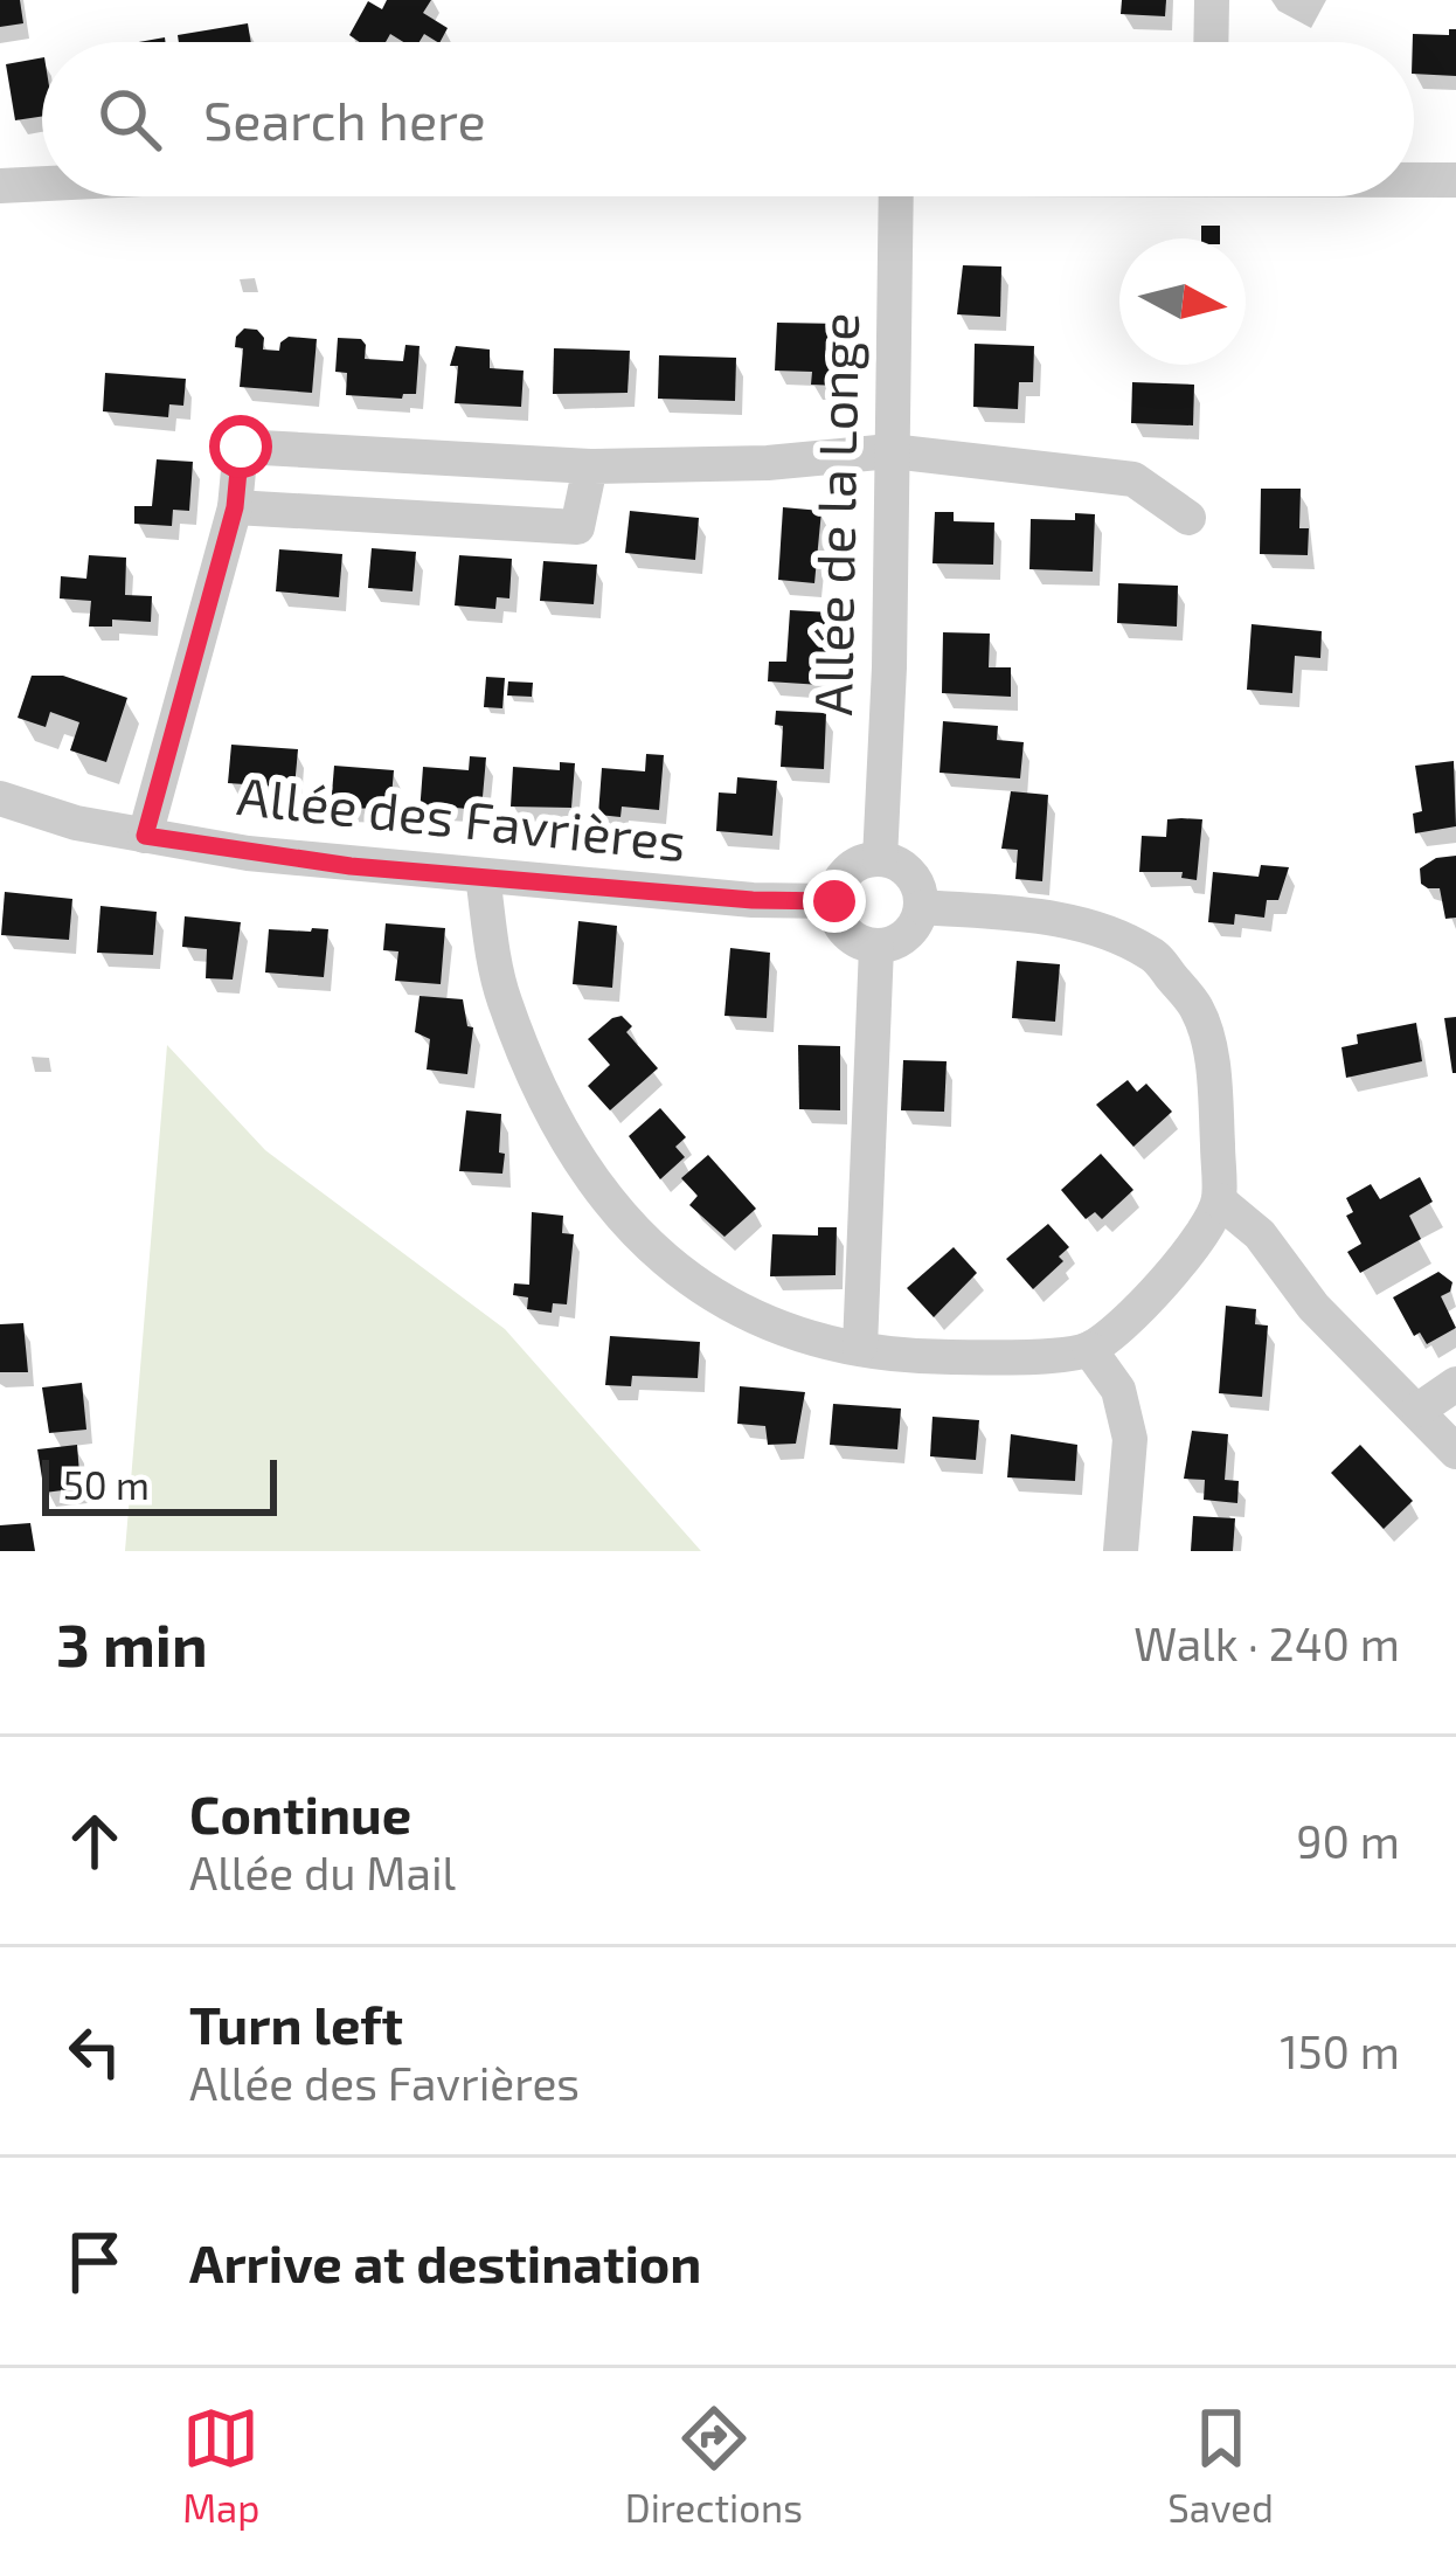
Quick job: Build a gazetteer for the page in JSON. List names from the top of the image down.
{
  "streets": {
    "street": ["Allée de la Longe", "Allée des Favrières"]
  },
  "crossings": [
    ["Allée de la Longe", "Allée des Favrières"]
  ],
  "scale_bar": "50 m",
  "north": "right",
  "page": {
    "search": "Search here",
    "scale": "50 m",
    "heading": ["3 min", "Walk · 240 m"],
    "list": [
      ["Continue", "Allée du Mail", "90 m"],
      ["Turn left", "Allée des Favrières", "150 m"],
      "Arrive at destination"
    ],
    "nav": ["Map", "Directions", "Saved"]
  }
}
